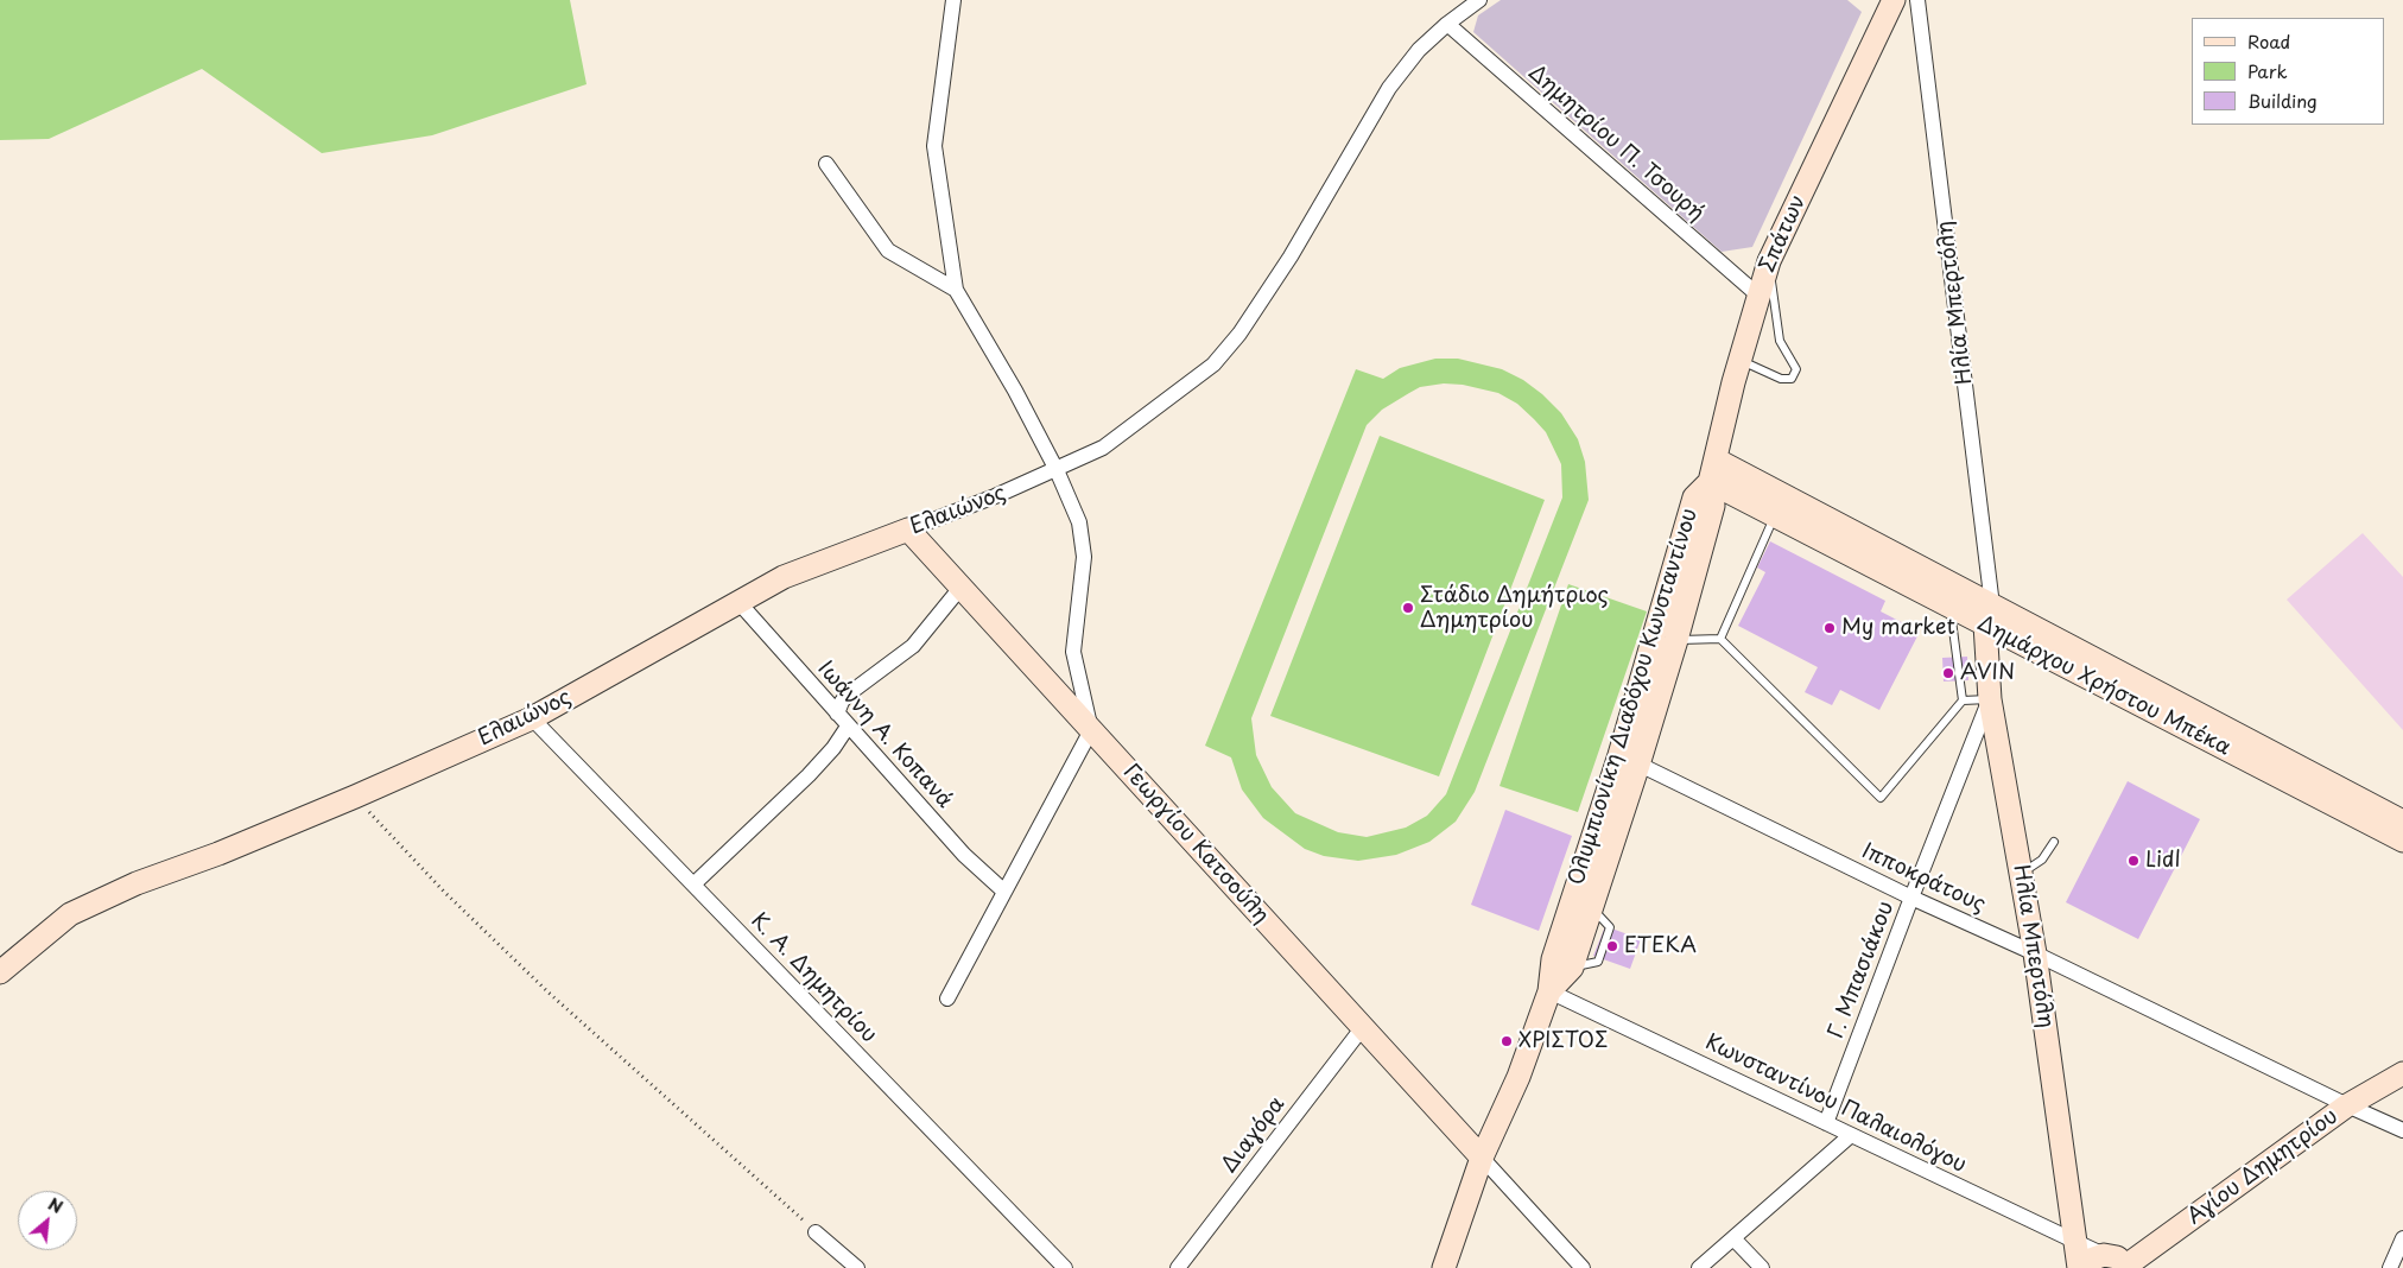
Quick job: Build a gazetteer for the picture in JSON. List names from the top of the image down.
{
  "streets": {
    "main road": [
      "Σπάτων",
      "Ηλία Μπερτόλη",
      "Ελαιώνος",
      "Δημάρχου Χρήστου Μπέκα",
      "Ολυμπιονίκη Διαδόχου Κωνσταντίνου",
      "Γεωργίου Κατσούλη",
      "Αγίου Δημητρίου"
    ],
    "street": [
      "Δημητρίου Π. Τσουρή",
      "Ιωάννη Α. Κοπανά",
      "Ιπποκράτους",
      "Γ. Μπασιάκου",
      "Κ. Α. Δημητρίου",
      "Κωνσταντίνου Παλαιολόγου",
      "Διαγόρα"
    ]
  },
  "crossings": [
    ["Δημητρίου Π. Τσουρή", "Σπάτων"],
    ["Δημητρίου Π. Τσουρή", "Ελαιώνος"],
    ["Σπάτων", "Δημάρχου Χρήστου Μπέκα"],
    ["Σπάτων", "Ολυμπιονίκη Διαδόχου Κωνσταντίνου"],
    ["Ηλία Μπερτόλη", "Δημάρχου Χρήστου Μπέκα"],
    ["Ηλία Μπερτόλη", "Ιπποκράτους"],
    ["Ηλία Μπερτόλη", "Γ. Μπασιάκου"],
    ["Ηλία Μπερτόλη", "Κωνσταντίνου Παλαιολόγου"],
    ["Ελαιώνος", "Ιωάννη Α. Κοπανά"],
    ["Ελαιώνος", "Γεωργίου Κατσούλη"],
    ["Ελαιώνος", "Κ. Α. Δημητρίου"],
    ["Δημάρχου Χρήστου Μπέκα", "Ολυμπιονίκη Διαδόχου Κωνσταντίνου"],
    ["Ολυμπιονίκη Διαδόχου Κωνσταντίνου", "Γεωργίου Κατσούλη"],
    ["Ολυμπιονίκη Διαδόχου Κωνσταντίνου", "Ιπποκράτους"],
    ["Ολυμπιονίκη Διαδόχου Κωνσταντίνου", "Κωνσταντίνου Παλαιολόγου"],
    ["Γεωργίου Κατσούλη", "Διαγόρα"],
    ["Ιπποκράτους", "Γ. Μπασιάκου"],
    ["Ιπποκράτους", "Αγίου Δημητρίου"],
    ["Γ. Μπασιάκου", "Κωνσταντίνου Παλαιολόγου"]
  ],
  "places": [
    "Στάδιο Δημήτριος Δημητρίου",
    "My market",
    "AVIN",
    "Lidl",
    "ΕΤΕΚΑ",
    "ΧΡΙΣΤΟΣ"
  ],
  "legend": ["Road", "Park", "Building"],
  "north": "top right"
}
